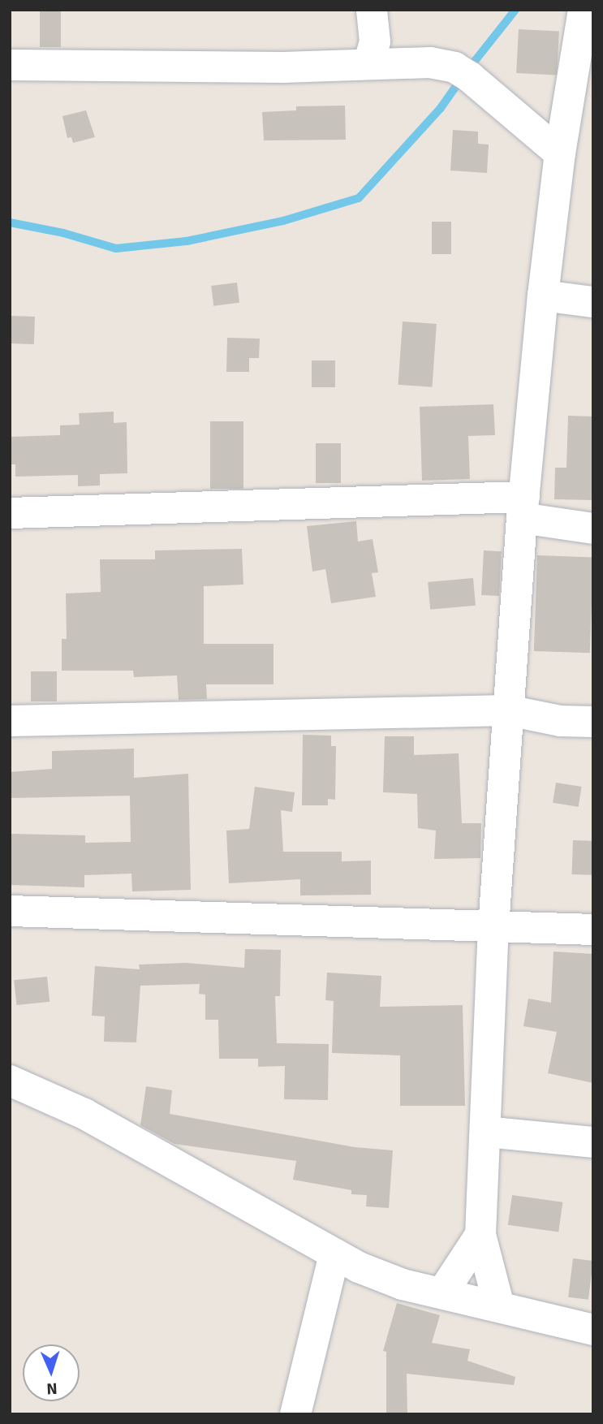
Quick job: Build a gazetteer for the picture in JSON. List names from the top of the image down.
{
  "north": "bottom"
}
